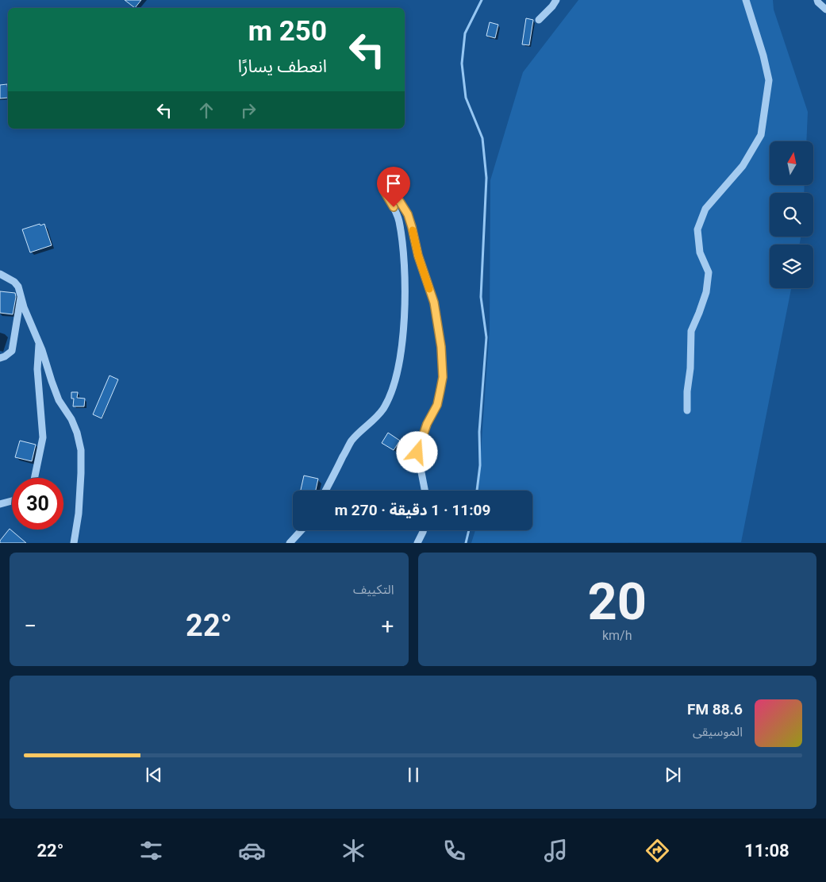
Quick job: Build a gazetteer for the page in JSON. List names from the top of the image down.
{
  "north": "top",
  "page": {
    "turn": ["250 m", "انعطف يسارًا"],
    "limit": "30",
    "trip": "11:09 · 1 دقيقة · 270 m",
    "tile": [
      ["20", "km/h"],
      "التكييف"
    ],
    "heat": ["−", "22°", "+"],
    "song": ["88.6 FM", "الموسيقى"],
    "tabs": ["11:08", "22°"]
  }
}
